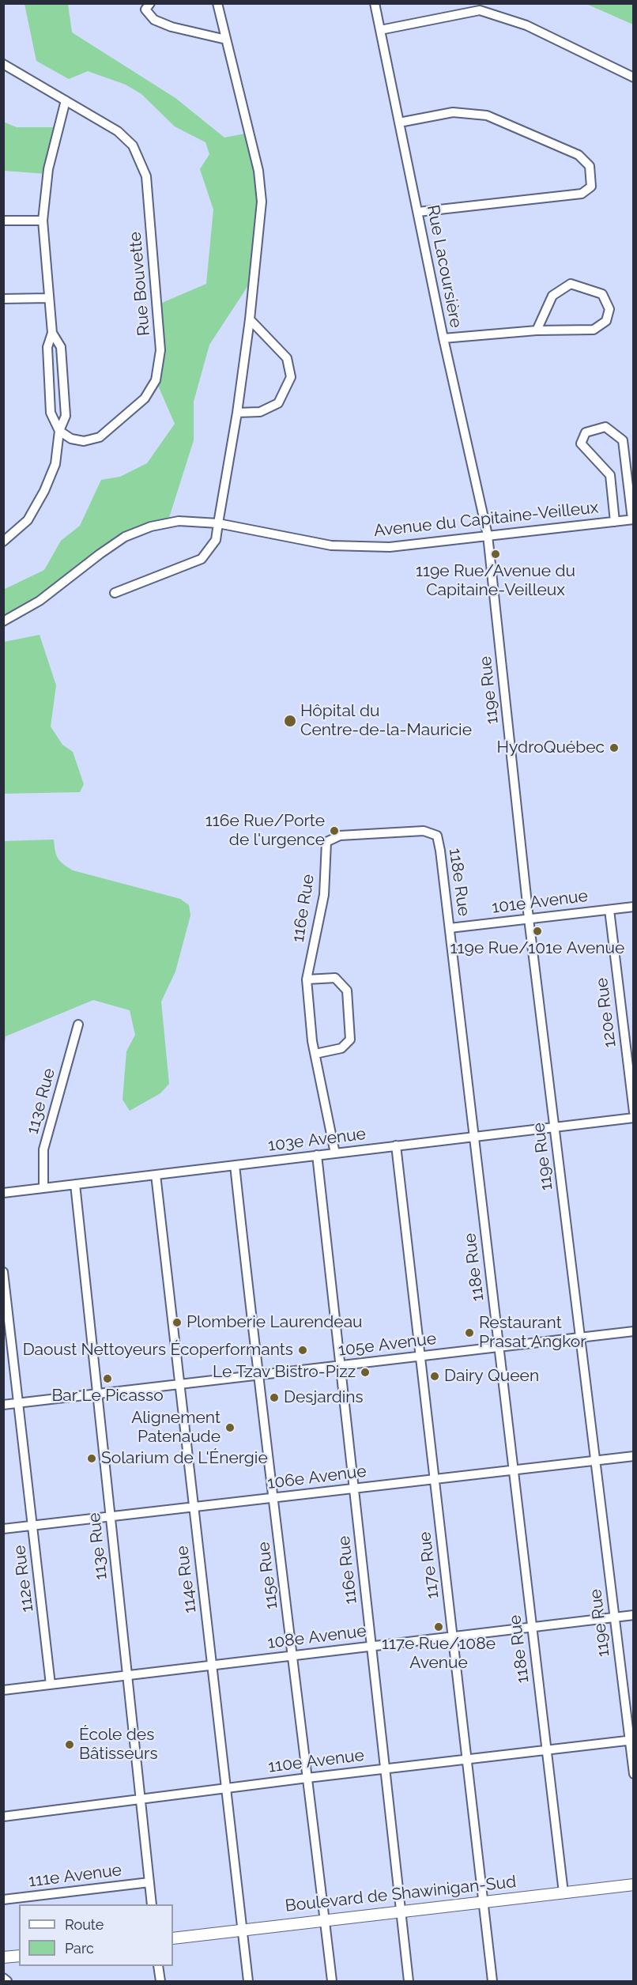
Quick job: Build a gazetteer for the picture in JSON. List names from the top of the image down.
{
  "streets": {
    "main road": ["Boulevard de Shawinigan-Sud"],
    "street": [
      "Rue Lacoursière",
      "Rue Bouvette",
      "Avenue du Capitaine-Veilleux",
      "119e Rue",
      "118e Rue",
      "101e Avenue",
      "116e Rue",
      "120e Rue",
      "113e Rue",
      "103e Avenue",
      "105e Avenue",
      "106e Avenue",
      "117e Rue",
      "115e Rue",
      "112e Rue",
      "114e Rue",
      "108e Avenue",
      "110e Avenue",
      "111e Avenue"
    ]
  },
  "crossings": [
    ["Rue Lacoursière", "Avenue du Capitaine-Veilleux"],
    ["Rue Lacoursière", "119e Rue"],
    ["Avenue du Capitaine-Veilleux", "119e Rue"],
    ["119e Rue", "101e Avenue"],
    ["119e Rue", "103e Avenue"],
    ["119e Rue", "105e Avenue"],
    ["119e Rue", "106e Avenue"],
    ["119e Rue", "108e Avenue"],
    ["119e Rue", "110e Avenue"],
    ["118e Rue", "101e Avenue"],
    ["118e Rue", "116e Rue"],
    ["118e Rue", "103e Avenue"],
    ["118e Rue", "105e Avenue"],
    ["118e Rue", "106e Avenue"],
    ["118e Rue", "108e Avenue"],
    ["118e Rue", "110e Avenue"],
    ["118e Rue", "Boulevard de Shawinigan-Sud"],
    ["101e Avenue", "120e Rue"],
    ["116e Rue", "103e Avenue"],
    ["116e Rue", "105e Avenue"],
    ["116e Rue", "106e Avenue"],
    ["116e Rue", "108e Avenue"],
    ["116e Rue", "110e Avenue"],
    ["116e Rue", "Boulevard de Shawinigan-Sud"],
    ["113e Rue", "103e Avenue"],
    ["113e Rue", "105e Avenue"],
    ["113e Rue", "106e Avenue"],
    ["113e Rue", "108e Avenue"],
    ["113e Rue", "110e Avenue"],
    ["113e Rue", "111e Avenue"],
    ["103e Avenue", "117e Rue"],
    ["103e Avenue", "115e Rue"],
    ["103e Avenue", "114e Rue"],
    ["105e Avenue", "117e Rue"],
    ["105e Avenue", "115e Rue"],
    ["105e Avenue", "112e Rue"],
    ["105e Avenue", "114e Rue"],
    ["106e Avenue", "117e Rue"],
    ["106e Avenue", "115e Rue"],
    ["106e Avenue", "112e Rue"],
    ["106e Avenue", "114e Rue"],
    ["117e Rue", "108e Avenue"],
    ["117e Rue", "110e Avenue"],
    ["117e Rue", "Boulevard de Shawinigan-Sud"],
    ["115e Rue", "108e Avenue"],
    ["115e Rue", "110e Avenue"],
    ["115e Rue", "Boulevard de Shawinigan-Sud"],
    ["112e Rue", "108e Avenue"],
    ["114e Rue", "108e Avenue"],
    ["114e Rue", "110e Avenue"],
    ["114e Rue", "Boulevard de Shawinigan-Sud"]
  ],
  "places": [
    "119e Rue/Avenue du Capitaine-Veilleux",
    "Hôpital du Centre-de-la-Mauricie",
    "HydroQuébec",
    "116e Rue/Porte de l'urgence",
    "119e Rue/101e Avenue",
    "Plomberie Laurendeau",
    "Restaurant Prasat Angkor",
    "Daoust Nettoyeurs Écoperformants",
    "Le Tzav Bistro-Pizz",
    "Dairy Queen",
    "Bar Le Picasso",
    "Desjardins",
    "Alignement Patenaude",
    "Solarium de L'Énergie",
    "117e Rue/108e Avenue",
    "École des Bâtisseurs"
  ],
  "legend": ["Route", "Parc"]
}
